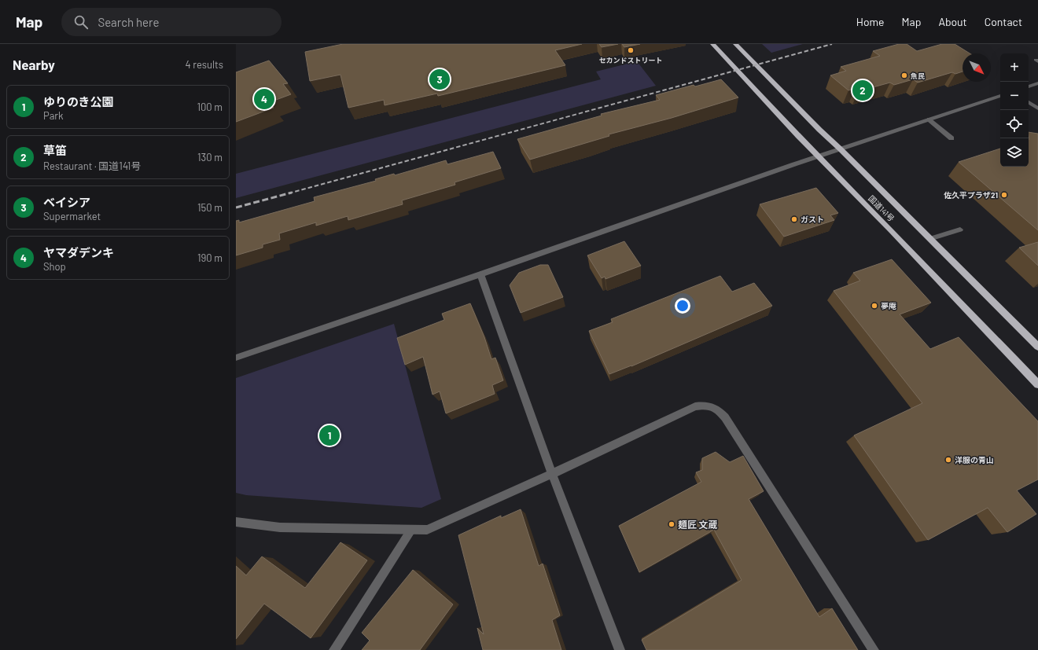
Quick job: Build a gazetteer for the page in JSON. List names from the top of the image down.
{
  "streets": {
    "highway": ["国道141号"]
  },
  "places": [
    "セカンドストリート",
    "魚民",
    "佐久平プラザ21",
    "ガスト",
    "夢庵",
    "洋服の青山",
    "麺匠 文蔵"
  ],
  "north": "bottom right",
  "page": {
    "header": "Map",
    "search": "Search here",
    "nav": [
      "Home",
      "Map",
      "About",
      "Contact"
    ],
    "heading": ["Nearby", "4 results"],
    "map_buttons": ["+", "−"],
    "pins": [
      "3",
      "2",
      "4",
      "1"
    ],
    "list": [
      {
        "mark": "1",
        "name": "ゆりのき公園",
        "note": "Park",
        "value": "100 m"
      },
      {
        "mark": "2",
        "name": "草笛",
        "note": "Restaurant · 国道141号",
        "value": "130 m"
      },
      {
        "mark": "3",
        "name": "ベイシア",
        "note": "Supermarket",
        "value": "150 m"
      },
      {
        "mark": "4",
        "name": "ヤマダデンキ",
        "note": "Shop",
        "value": "190 m"
      }
    ]
  }
}
